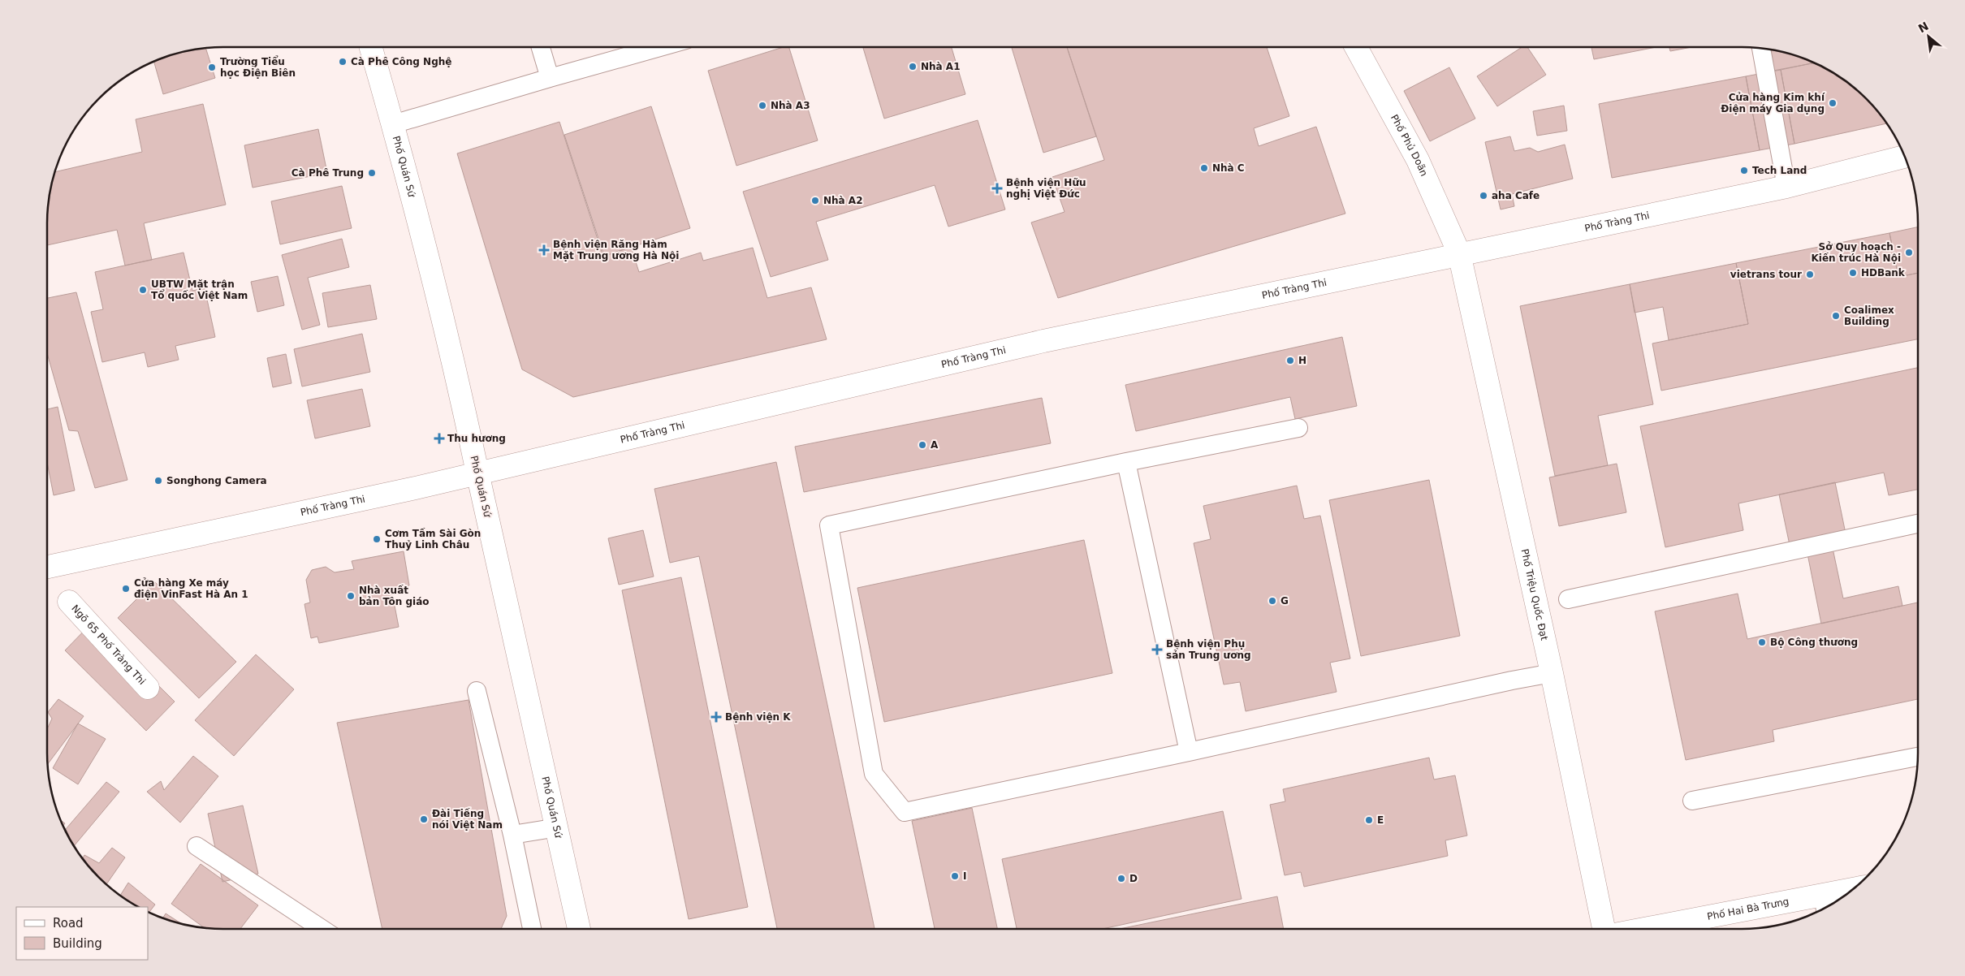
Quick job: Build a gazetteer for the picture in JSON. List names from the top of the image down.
{
  "streets": {
    "main road": [
      "Phố Phủ Doãn",
      "Phố Quán Sứ",
      "Phố Tràng Thi",
      "Phố Triệu Quốc Đạt",
      "Ngõ 65 Phố Tràng Thi",
      "Phố Hai Bà Trưng"
    ]
  },
  "crossings": [
    ["Phố Phủ Doãn", "Phố Tràng Thi"],
    ["Phố Phủ Doãn", "Phố Triệu Quốc Đạt"],
    ["Phố Quán Sứ", "Phố Tràng Thi"],
    ["Phố Tràng Thi", "Phố Triệu Quốc Đạt"]
  ],
  "places": {
    "other": [
      "Cà Phê Công Nghệ",
      "Nhà A1",
      "Trường Tiểu học Điện Biên",
      "Cửa hàng Kim khí Điện máy Gia dụng",
      "Nhà A3",
      "Nhà C",
      "Tech Land",
      "Cà Phê Trung",
      "aha Cafe",
      "Nhà A2",
      "Sở Quy hoạch - Kiến trúc Hà Nội",
      "HDBank",
      "vietrans tour",
      "UBTW Mặt trận Tổ quốc Việt Nam",
      "Coalimex Building",
      "H",
      "A",
      "Songhong Camera",
      "Cơm Tấm Sài Gòn Thuỷ Linh Châu",
      "Cửa hàng Xe máy điện VinFast Hà An 1",
      "Nhà xuất bản Tôn giáo",
      "G",
      "Bộ Công thương",
      "Đài Tiếng nói Việt Nam",
      "E",
      "I",
      "D"
    ],
    "health": [
      "Bệnh viện Hữu nghị Việt Đức",
      "Bệnh viện Răng Hàm Mặt Trung ương Hà Nội",
      "Thu hương",
      "Bệnh viện Phụ sản Trung ương",
      "Bệnh viện K"
    ]
  },
  "legend": ["Road", "Building"],
  "north": "top left"
}
